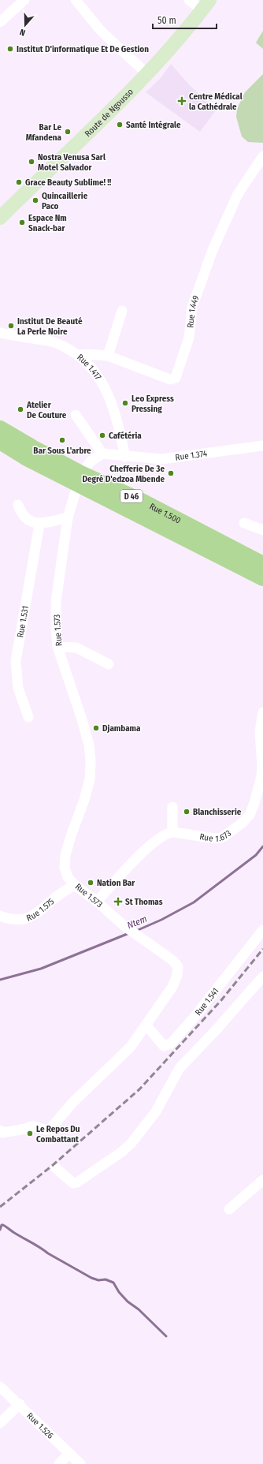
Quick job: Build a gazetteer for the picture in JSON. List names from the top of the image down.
{
  "streets": {
    "main road": ["Route de Ngousso", "D 46", "Rue 1.500"],
    "street": [
      "Rue 1.449",
      "Rue 1.417",
      "Rue 1.374",
      "Rue 1.531",
      "Rue 1.573",
      "Rue 1.673",
      "Rue 1.575",
      "Rue 1.541",
      "Rue 1.526"
    ]
  },
  "crossings": [
    ["Rue 1.449", "Rue 1.417"],
    ["Rue 1.417", "Rue 1.374"],
    ["Rue 1.500", "Rue 1.573"],
    ["Rue 1.573", "Rue 1.575"],
    ["Rue 1.573", "Rue 1.541"]
  ],
  "water": ["Ntem"],
  "places": {
    "other": [
      "Institut D'informatique Et De Gestion",
      "Santé Intégrale",
      "Bar Le Mfandena",
      "Nostra Venusa Sarl Motel Salvador",
      "Grace Beauty Sublime! !!",
      "Quincaillerie Paco",
      "Espace Nm Snack-bar",
      "Institut De Beauté La Perle Noire",
      "Leo Express Pressing",
      "Atelier De Couture",
      "Cafétéria",
      "Bar Sous L'arbre",
      "Chefferie De 3e Degré D'edzoa Mbende",
      "Djambama",
      "Blanchisserie",
      "Nation Bar",
      "Le Repos Du Combattant"
    ],
    "health": ["Centre Médical la Cathédrale", "St Thomas"]
  },
  "scale_bar": "50 m",
  "north": "bottom"
}
